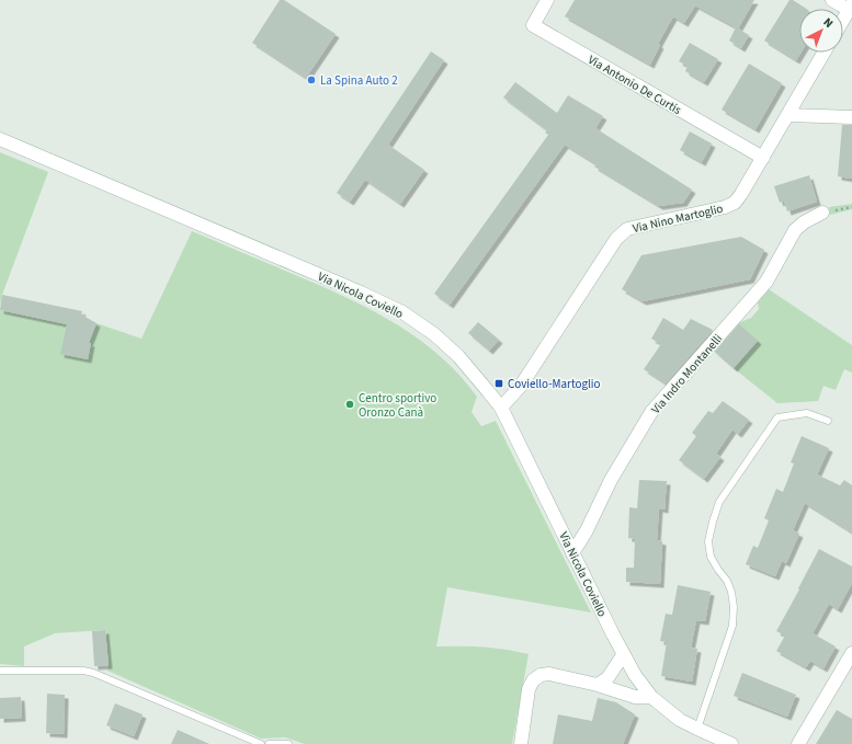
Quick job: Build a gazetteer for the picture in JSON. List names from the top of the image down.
{
  "streets": {
    "street": [
      "Via Antonio De Curtis",
      "Via Nino Martoglio",
      "Via Nicola Coviello",
      "Via Indro Montanelli"
    ]
  },
  "crossings": [
    ["Via Antonio De Curtis", "Via Nino Martoglio"],
    ["Via Nino Martoglio", "Via Nicola Coviello"],
    ["Via Nicola Coviello", "Via Indro Montanelli"]
  ],
  "places": {
    "other": ["La Spina Auto 2", "Centro sportivo Oronzo Canà"],
    "transit": ["Coviello-Martoglio"]
  },
  "north": "top right"
}
